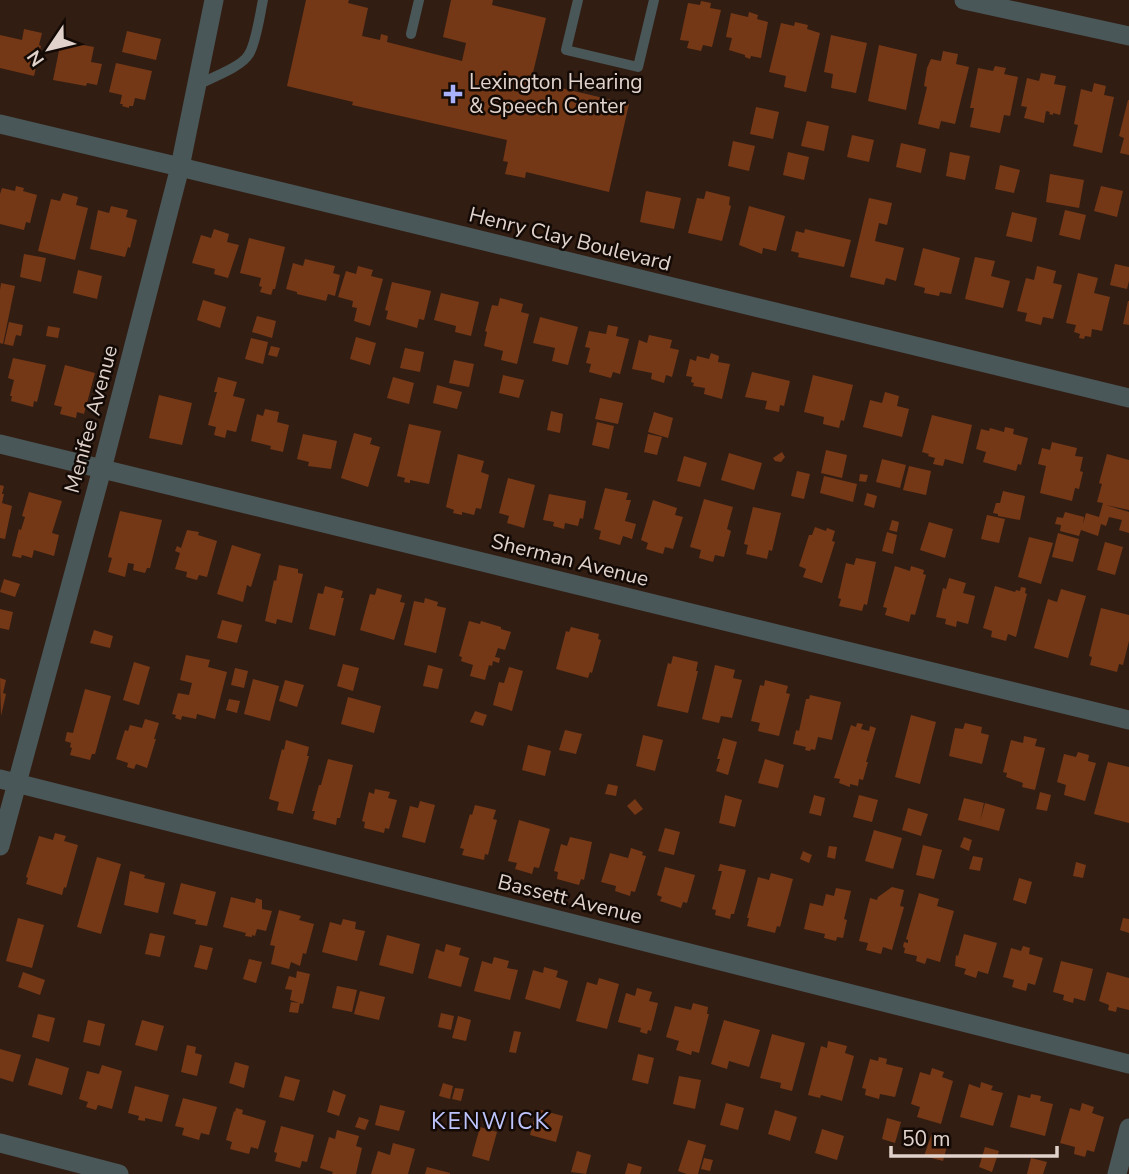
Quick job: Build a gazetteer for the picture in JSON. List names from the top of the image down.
{
  "streets": {
    "street": [
      "Henry Clay Boulevard",
      "Menifee Avenue",
      "Sherman Avenue",
      "Bassett Avenue"
    ]
  },
  "crossings": [
    ["Henry Clay Boulevard", "Menifee Avenue"],
    ["Menifee Avenue", "Sherman Avenue"],
    ["Menifee Avenue", "Bassett Avenue"]
  ],
  "districts": ["KENWICK"],
  "places": {
    "health": ["Lexington Hearing & Speech Center"]
  },
  "scale_bar": "50 m",
  "north": "bottom left"
}
